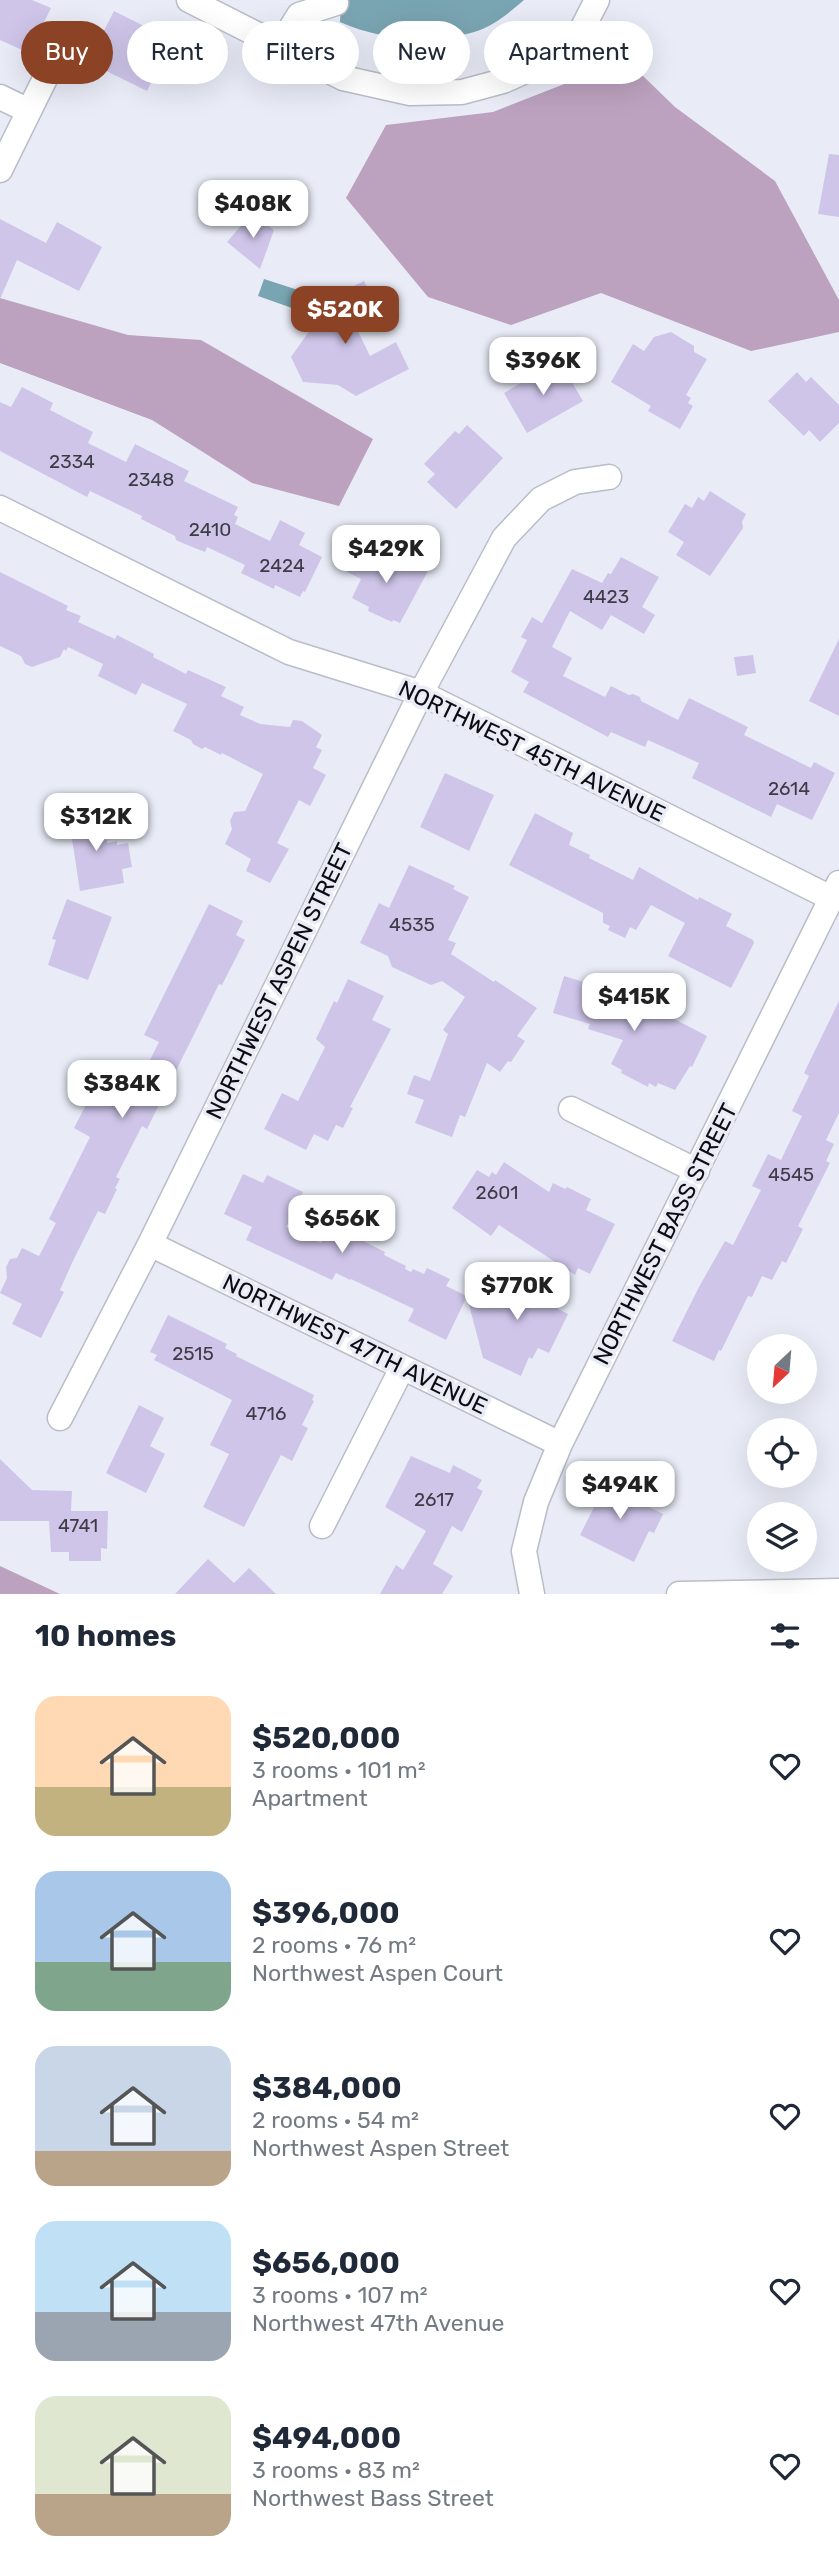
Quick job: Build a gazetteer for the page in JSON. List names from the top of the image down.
{
  "streets": {
    "street": [
      "NORTHWEST 45TH AVENUE",
      "NORTHWEST ASPEN STREET",
      "NORTHWEST BASS STREET",
      "NORTHWEST 47TH AVENUE"
    ]
  },
  "crossings": [
    ["NORTHWEST 45TH AVENUE", "NORTHWEST ASPEN STREET"],
    ["NORTHWEST 45TH AVENUE", "NORTHWEST BASS STREET"],
    ["NORTHWEST ASPEN STREET", "NORTHWEST 47TH AVENUE"],
    ["NORTHWEST BASS STREET", "NORTHWEST 47TH AVENUE"]
  ],
  "house_numbers": [
    "2334",
    "2348",
    "2410",
    "2424",
    "4423",
    "2614",
    "4535",
    "4545",
    "2601",
    "2515",
    "4716",
    "2617",
    "4741"
  ],
  "north": "bottom left",
  "page": {
    "chip": [
      "Buy",
      "Rent",
      "Filters",
      "New",
      "Apartment"
    ],
    "price": [
      "$408K",
      "$520K",
      "$396K",
      "$429K",
      "$312K",
      "$415K",
      "$384K",
      "$656K",
      "$770K",
      "$494K"
    ],
    "heading": "10 homes",
    "list": [
      {
        "name": "$520,000",
        "note": "3 rooms · 101 m² · Apartment"
      },
      {
        "name": "$396,000",
        "note": "2 rooms · 76 m² · Northwest Aspen Court"
      },
      {
        "name": "$384,000",
        "note": "2 rooms · 54 m² · Northwest Aspen Street"
      },
      {
        "name": "$656,000",
        "note": "3 rooms · 107 m² · Northwest 47th Avenue"
      },
      {
        "name": "$494,000",
        "note": "3 rooms · 83 m² · Northwest Bass Street"
      }
    ]
  }
}
